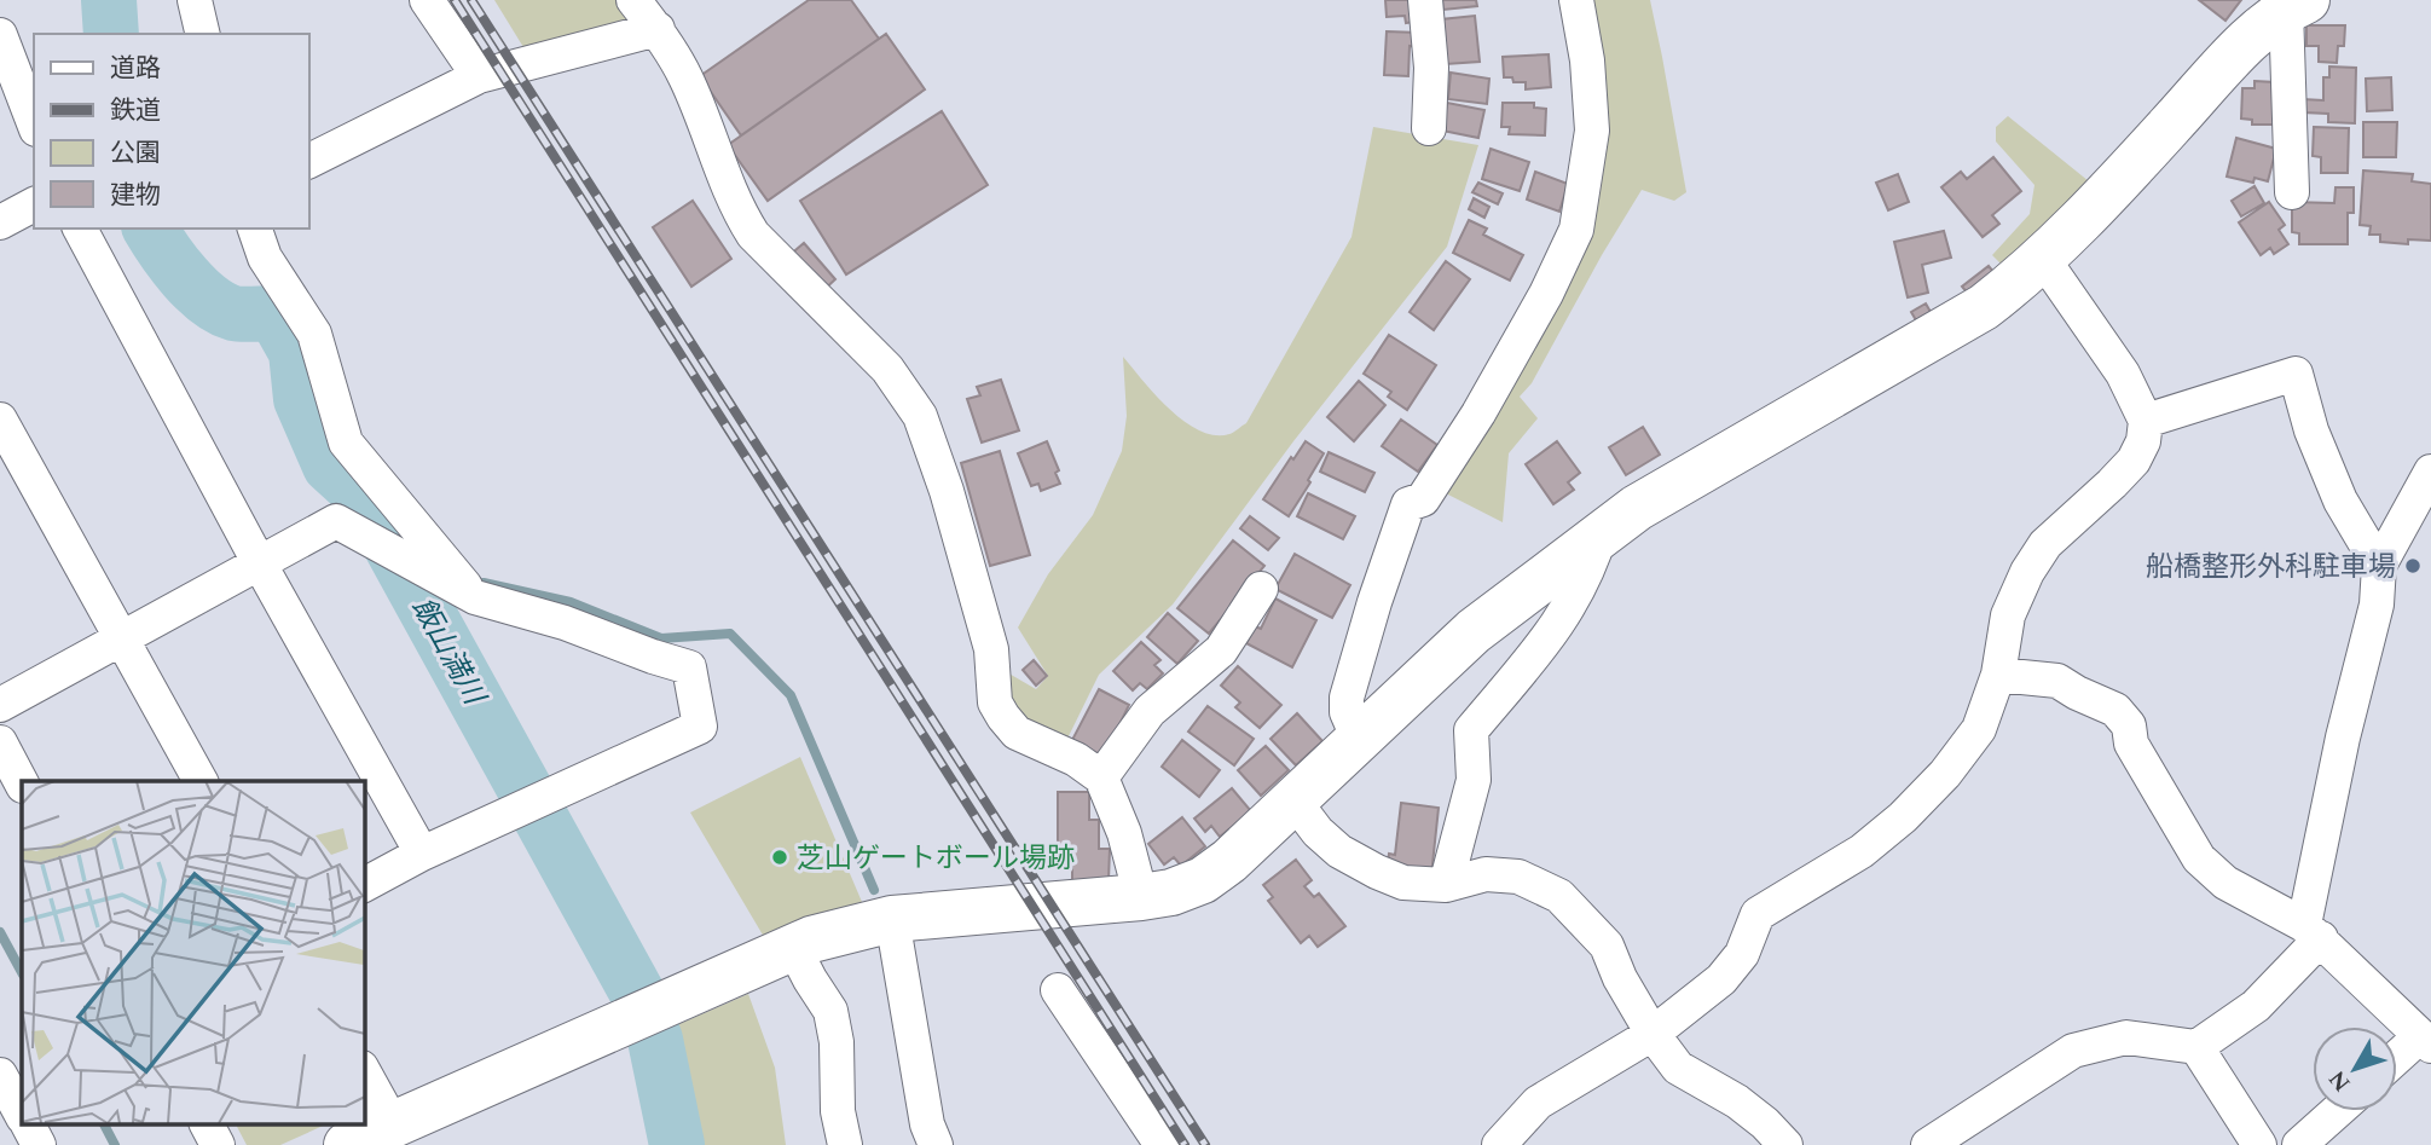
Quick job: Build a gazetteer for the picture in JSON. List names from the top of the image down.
{
  "water": ["飯山満川"],
  "places": ["船橋整形外科駐車場", "芝山ゲートボール場跡"],
  "legend": [
    "道路",
    "鉄道",
    "公園",
    "建物"
  ],
  "north": "bottom left"
}
